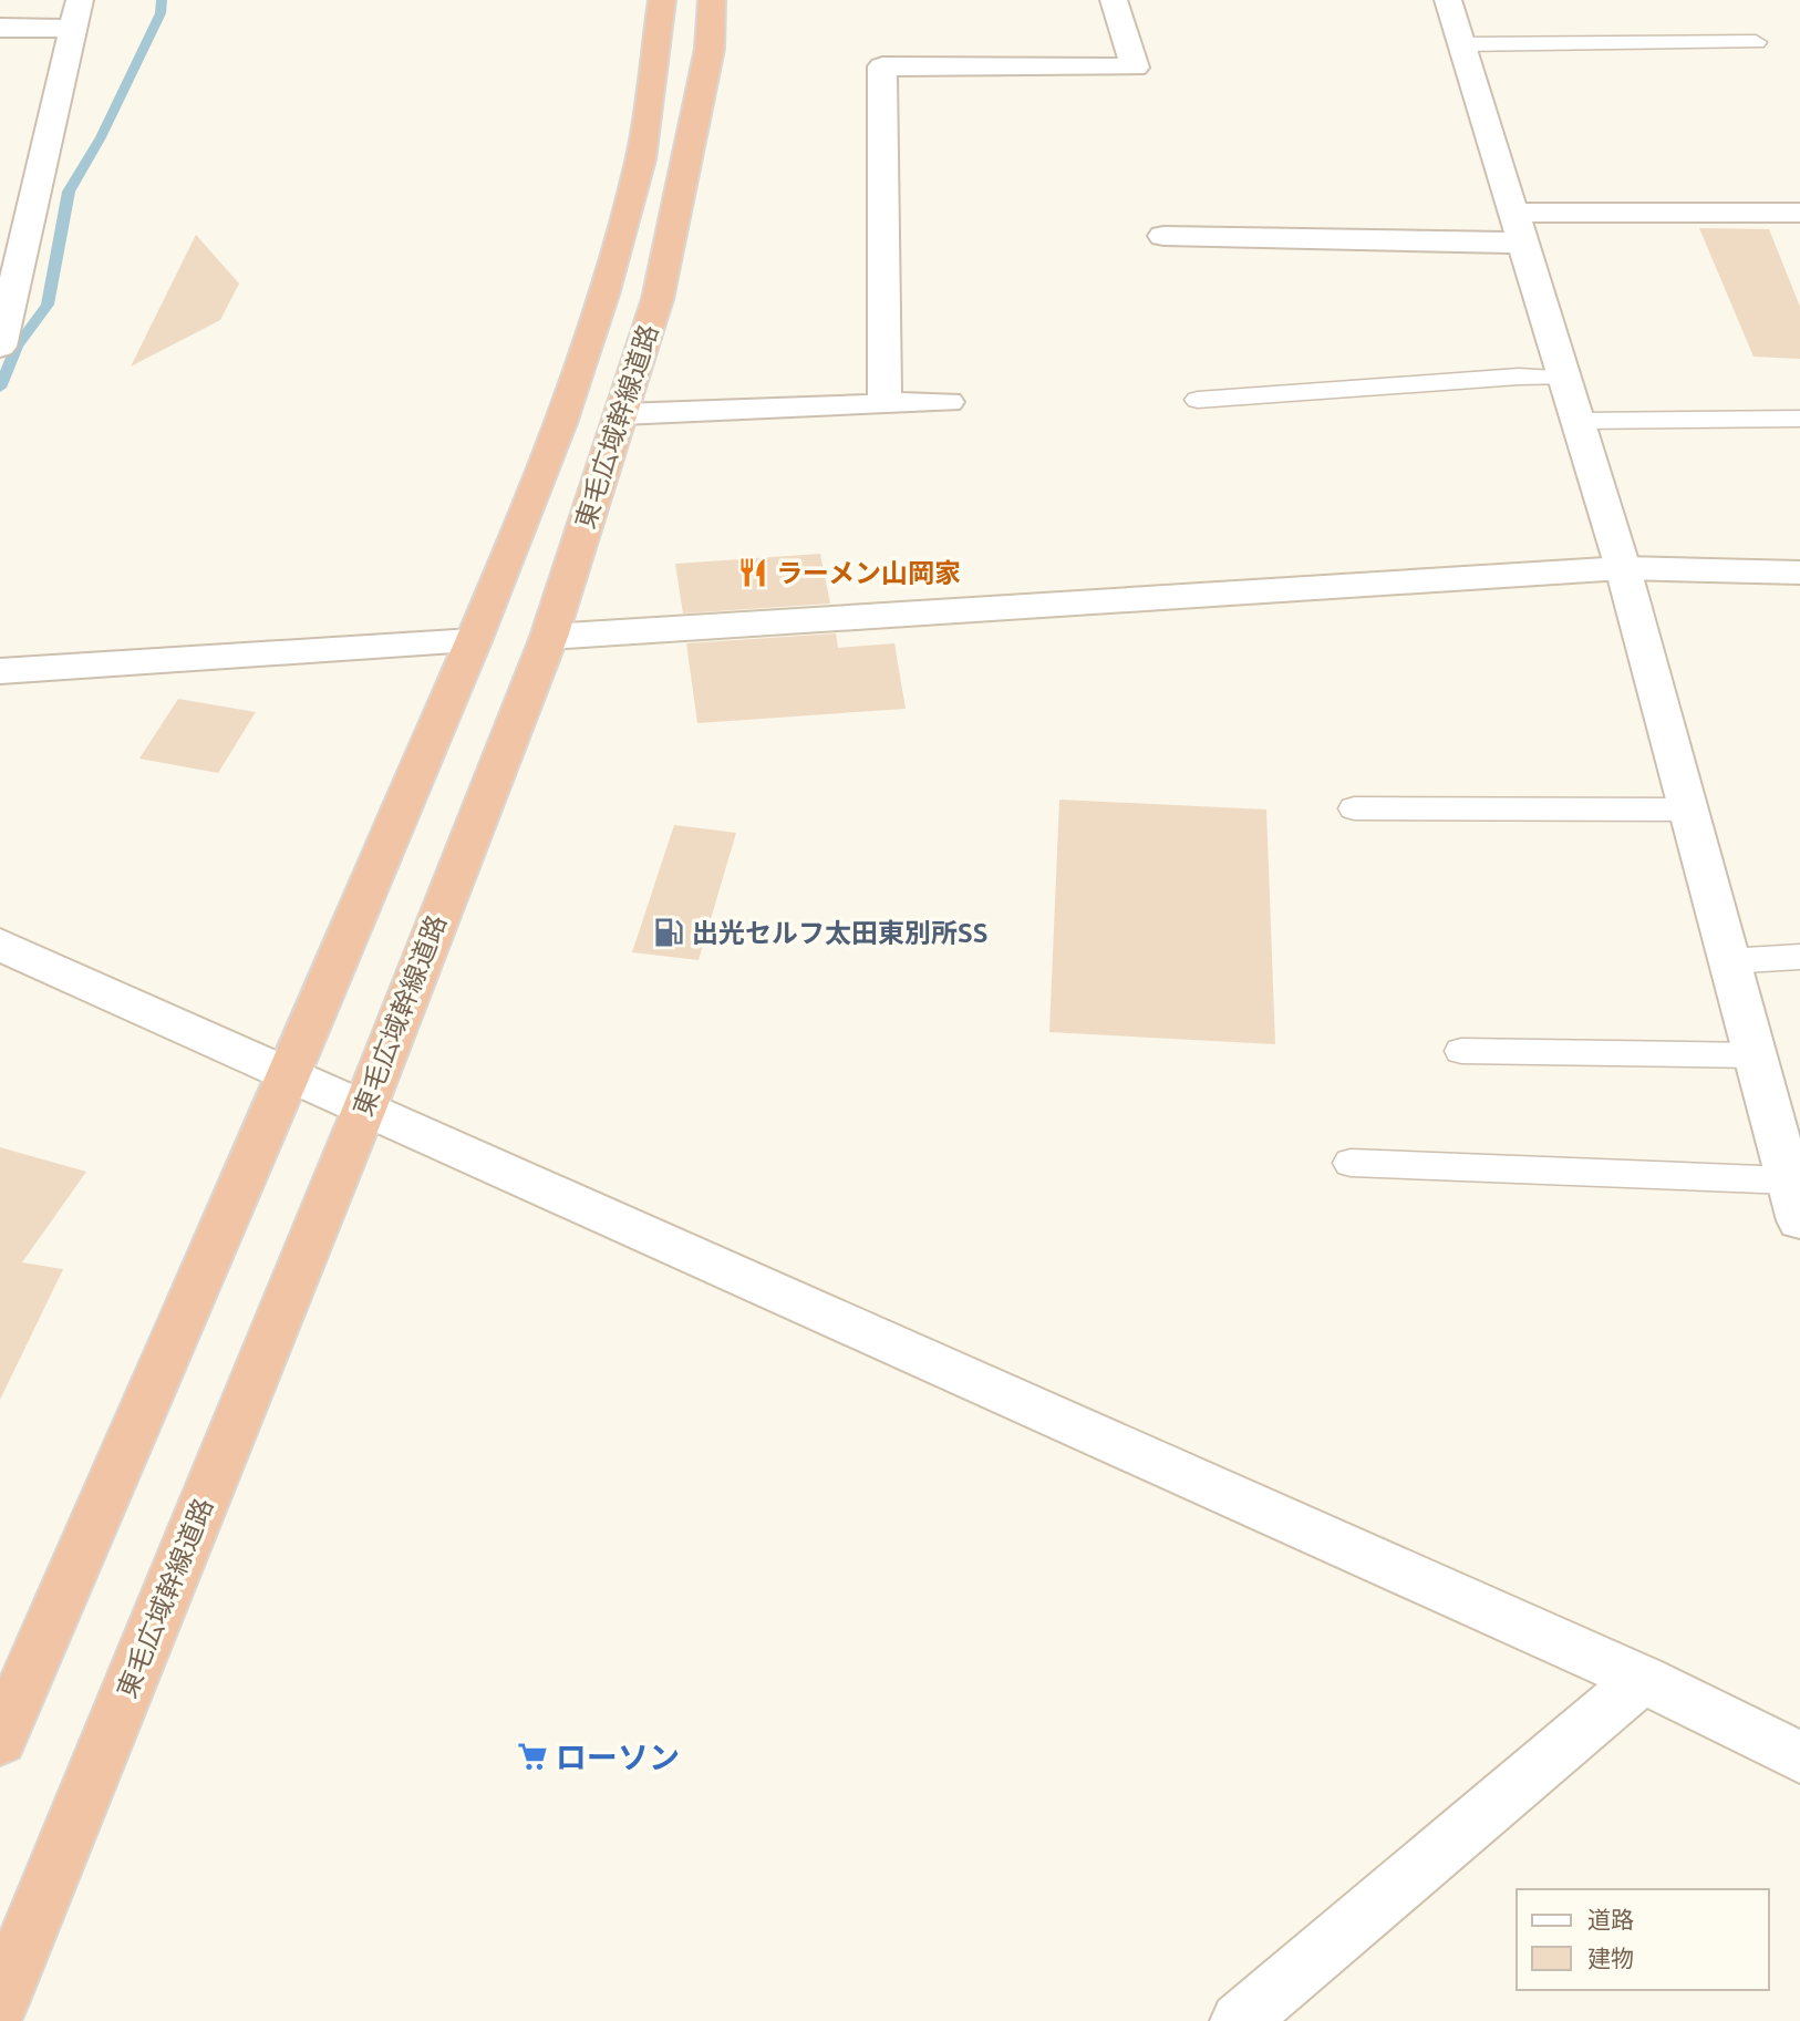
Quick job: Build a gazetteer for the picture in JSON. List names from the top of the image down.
{
  "streets": {
    "highway": ["東毛広域幹線道路"]
  },
  "places": {
    "restaurant": ["ラーメン山岡家"],
    "fuel station": ["出光セルフ太田東別所SS"],
    "supermarket": ["ローソン"]
  },
  "legend": ["道路", "建物"]
}
